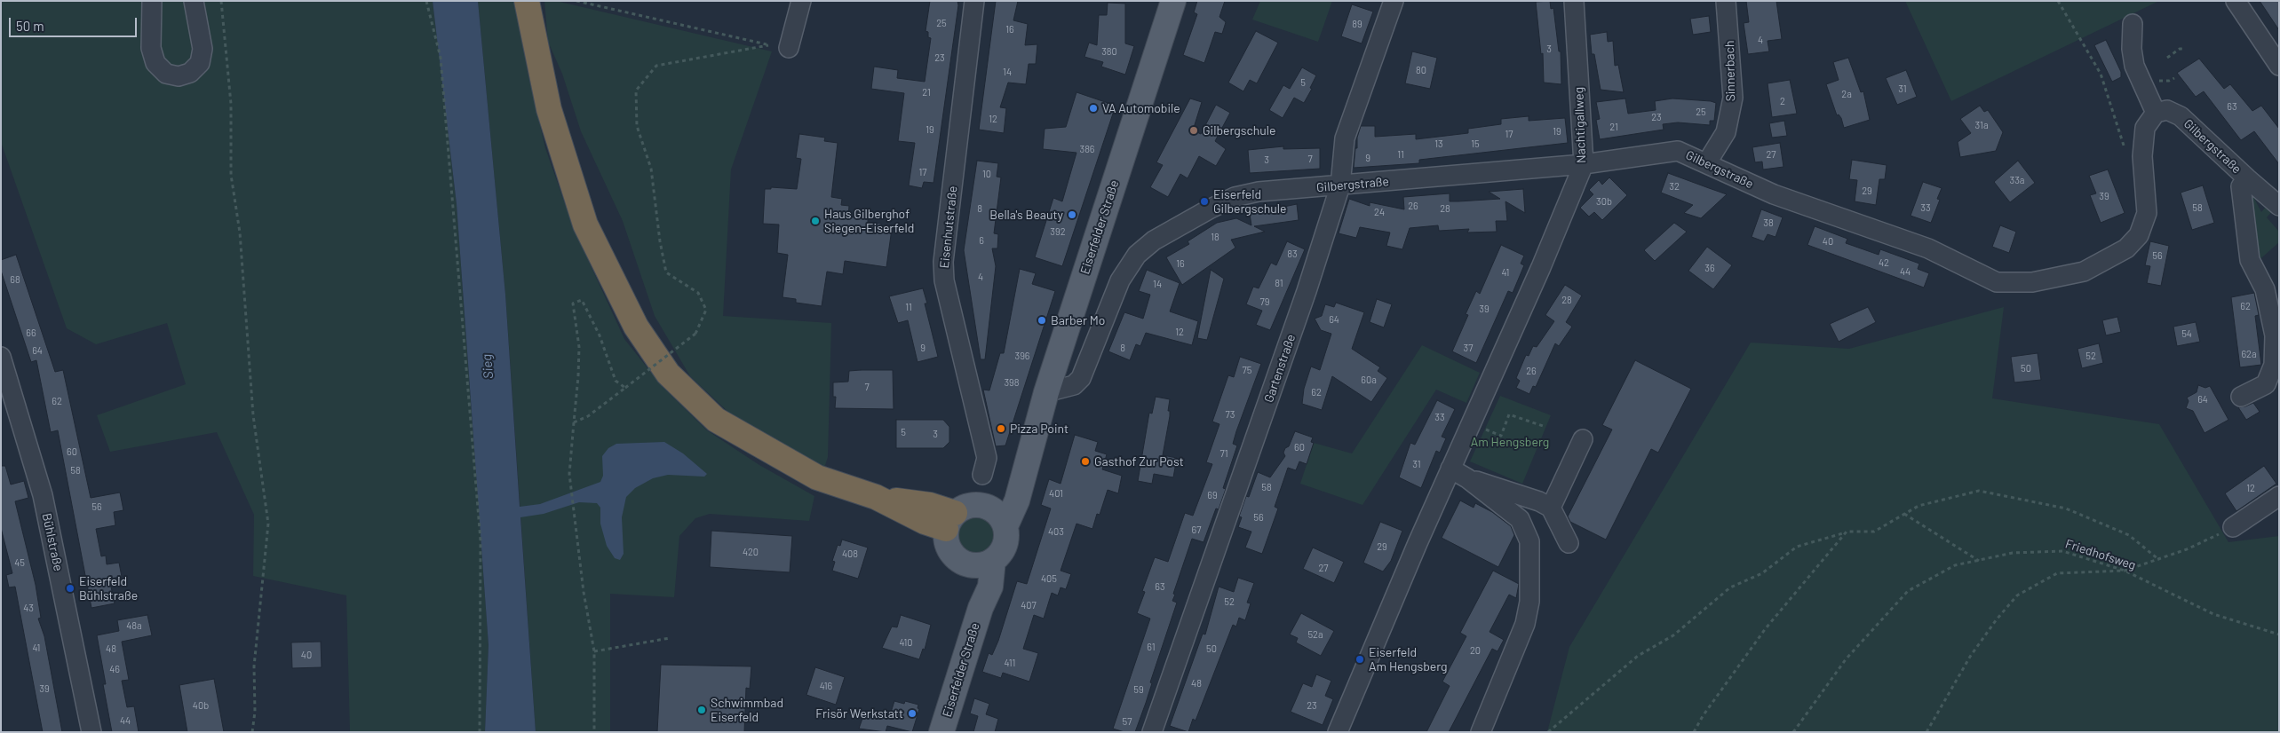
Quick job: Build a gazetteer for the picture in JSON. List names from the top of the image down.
{
  "streets": {
    "main road": ["Eiserfelder Straße"],
    "street": [
      "Sinnerbach",
      "Nachtigallweg",
      "Gilbergstraße",
      "Eisenhutstraße",
      "Gartenstraße",
      "Bühlstraße"
    ],
    "path": ["Friedhofsweg"]
  },
  "crossings": [
    ["Sinnerbach", "Gilbergstraße"],
    ["Nachtigallweg", "Gilbergstraße"],
    ["Gilbergstraße", "Eiserfelder Straße"],
    ["Gilbergstraße", "Gartenstraße"]
  ],
  "water": ["Sieg"],
  "parks": ["Am Hengsberg"],
  "places": [
    "VA Automobile",
    "Gilbergschule",
    "Eiserfeld Gilbergschule",
    "Bella's Beauty",
    "Haus Gilberghof Siegen-Eiserfeld",
    "Barber Mo",
    "Pizza Point",
    "Gasthof Zur Post",
    "Eiserfeld Bühlstraße",
    "Eiserfeld Am Hengsberg",
    "Schwimmbad Eiserfeld",
    "Frisör Werkstatt"
  ],
  "house_numbers": [
    "25",
    "89",
    "16",
    "4",
    "3",
    "380",
    "23",
    "80",
    "14",
    "5",
    "31",
    "21",
    "2a",
    "2",
    "63",
    "25",
    "23",
    "12",
    "31a",
    "21",
    "19",
    "19",
    "17",
    "13",
    "15",
    "386",
    "11",
    "27",
    "9",
    "7",
    "3",
    "17",
    "10",
    "33a",
    "32",
    "29",
    "39",
    "30b",
    "26",
    "33",
    "58",
    "8",
    "28",
    "24",
    "38",
    "392",
    "18",
    "6",
    "40",
    "83",
    "56",
    "42",
    "16",
    "36",
    "44",
    "41",
    "4",
    "68",
    "81",
    "14",
    "28",
    "79",
    "62",
    "11",
    "39",
    "64",
    "12",
    "66",
    "54",
    "9",
    "8",
    "37",
    "64",
    "62a",
    "396",
    "52",
    "50",
    "75",
    "26",
    "60a",
    "398",
    "7",
    "62",
    "64",
    "62",
    "73",
    "33",
    "5",
    "3",
    "60",
    "60",
    "71",
    "31",
    "58",
    "58",
    "12",
    "401",
    "69",
    "56",
    "56",
    "67",
    "403",
    "29",
    "420",
    "408",
    "45",
    "27",
    "405",
    "63",
    "52",
    "407",
    "43",
    "48a",
    "52a",
    "410",
    "61",
    "41",
    "48",
    "50",
    "20",
    "40",
    "411",
    "46",
    "48",
    "416",
    "39",
    "59",
    "40b",
    "23",
    "44",
    "57"
  ],
  "scale_bar": "50 m"
}
